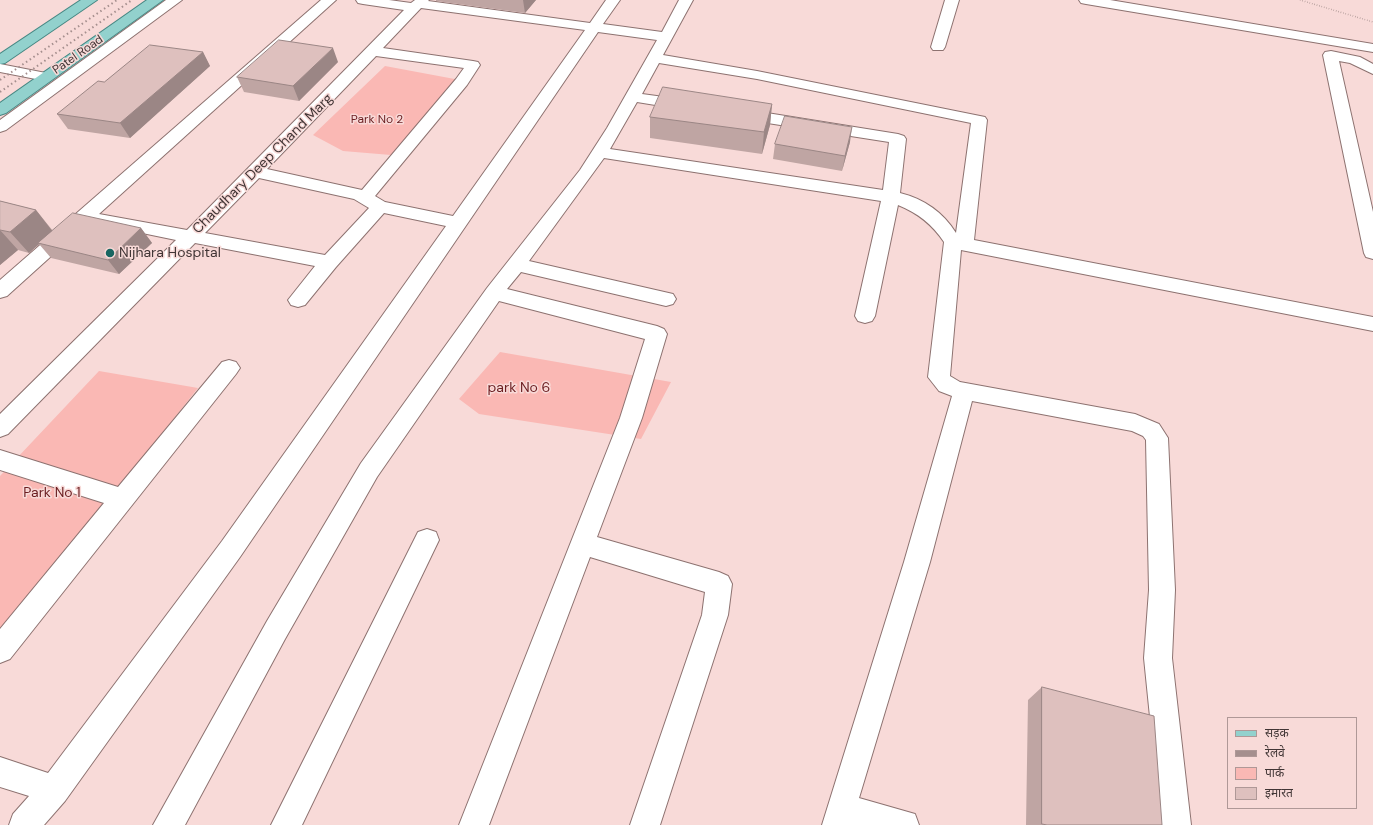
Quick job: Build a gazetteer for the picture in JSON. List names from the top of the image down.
{
  "streets": {
    "main road": ["Patel Road"],
    "street": ["Chaudhary Deep Chand Marg"]
  },
  "parks": ["Park No 2", "park No 6", "Park No 1"],
  "places": ["Nijhara Hospital"],
  "legend": [
    "सड़क",
    "रेलवे",
    "पार्क",
    "इमारत"
  ]
}
